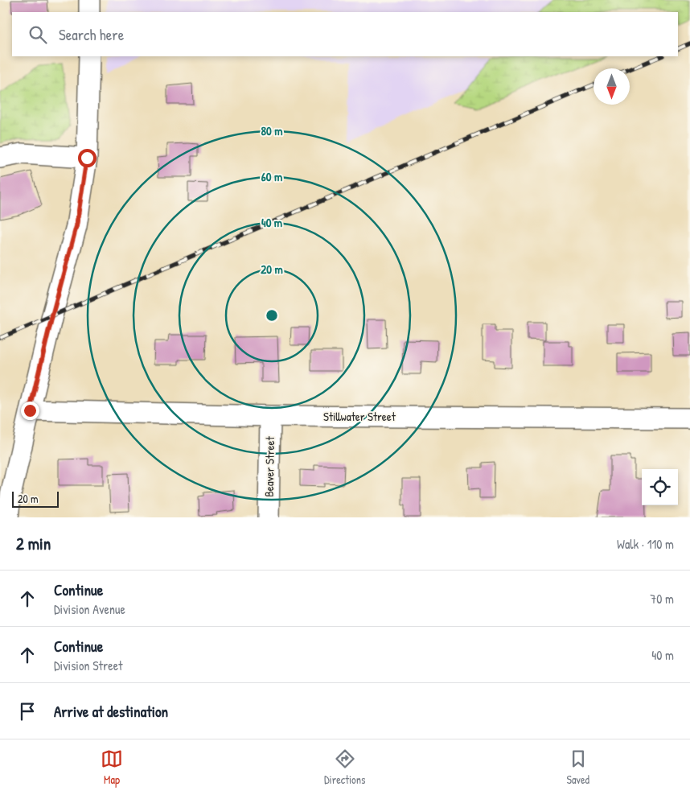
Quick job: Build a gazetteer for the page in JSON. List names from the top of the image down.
{
  "streets": {
    "street": ["Stillwater Street", "Beaver Street"]
  },
  "crossings": [
    ["Stillwater Street", "Beaver Street"]
  ],
  "scale_bar": "20 m",
  "north": "bottom",
  "page": {
    "search": "Search here",
    "scale": "20 m",
    "heading": ["2 min", "Walk · 110 m"],
    "list": [
      ["Continue", "Division Avenue", "70 m"],
      ["Continue", "Division Street", "40 m"],
      "Arrive at destination"
    ],
    "nav": ["Map", "Directions", "Saved"]
  },
  "rings": [
    "80 m",
    "60 m",
    "40 m",
    "20 m"
  ]
}
